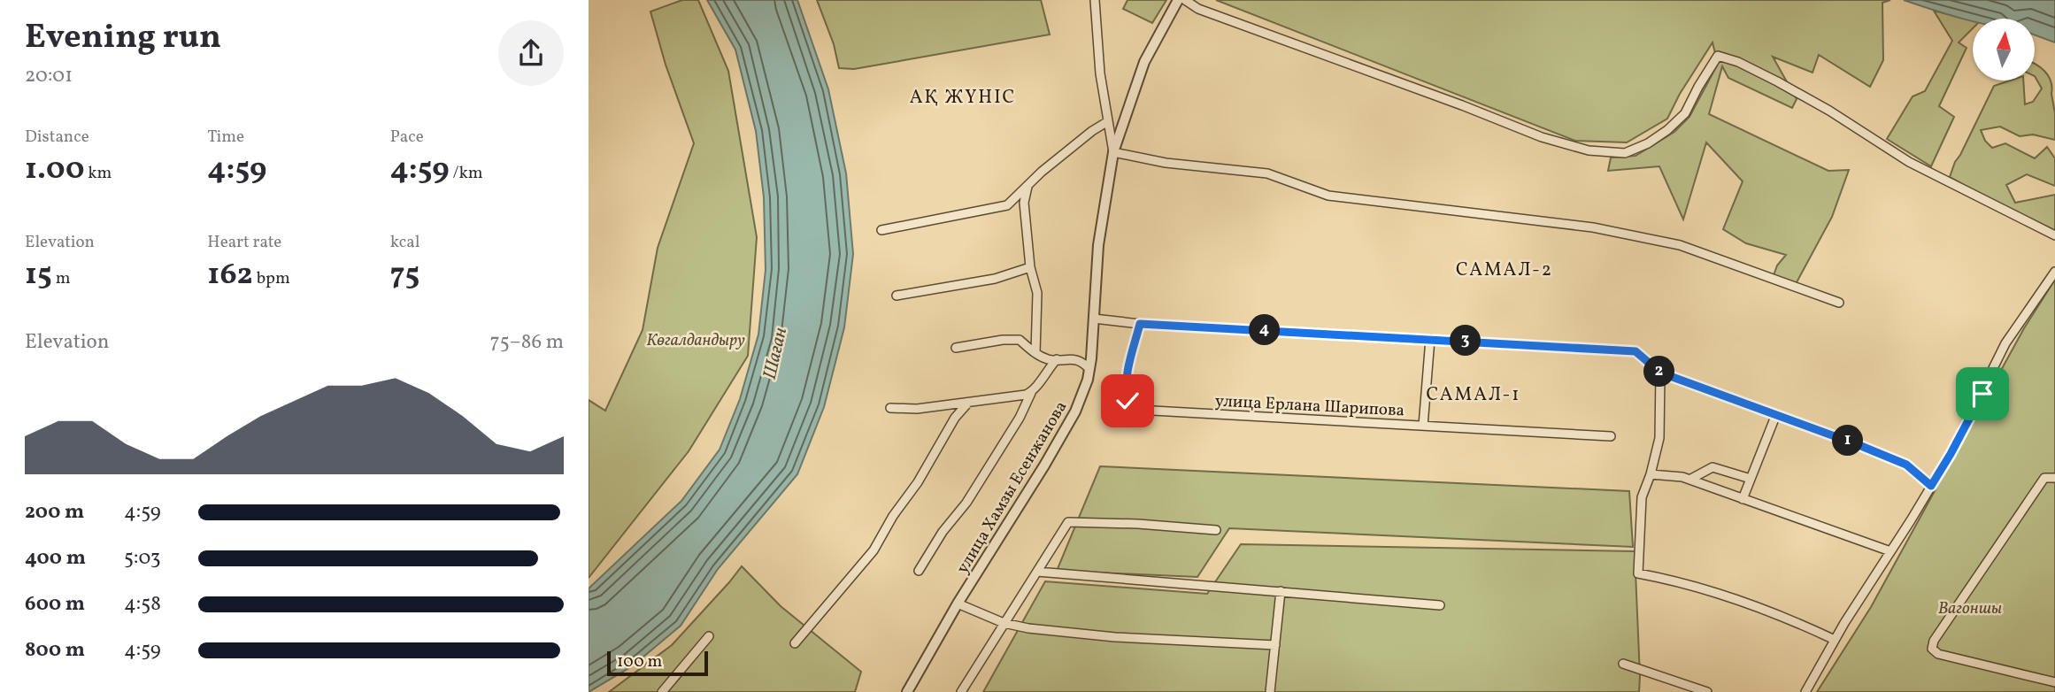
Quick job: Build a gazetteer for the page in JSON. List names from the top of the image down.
{
  "streets": {
    "street": ["улица Ерлана Шарипова", "улица Хамзы Есенжанова"]
  },
  "districts": ["АҚ ЖҮНІС", "САМАЛ-2", "САМАЛ-1"],
  "water": ["Шаған"],
  "parks": ["Көгалдандыру", "Вагоншы"],
  "scale_bar": "100 m",
  "north": "top",
  "page": {
    "heading": ["Evening run", "20:01"],
    "stats": [
      ["Distance", "1.00 km"],
      ["Time", "4:59"],
      ["Pace", "4:59 /km"],
      ["Elevation", "15 m"],
      ["Heart rate", "162 bpm"],
      ["kcal", "75"]
    ],
    "pins": [
      "4",
      "3",
      "2",
      "1"
    ],
    "chart": ["Elevation", "75–86 m"],
    "list": [
      {
        "name": "200 m",
        "note": "4:59"
      },
      {
        "name": "400 m",
        "note": "5:03"
      },
      {
        "name": "600 m",
        "note": "4:58"
      },
      {
        "name": "800 m",
        "note": "4:59"
      }
    ],
    "scale": "100 m"
  }
}
